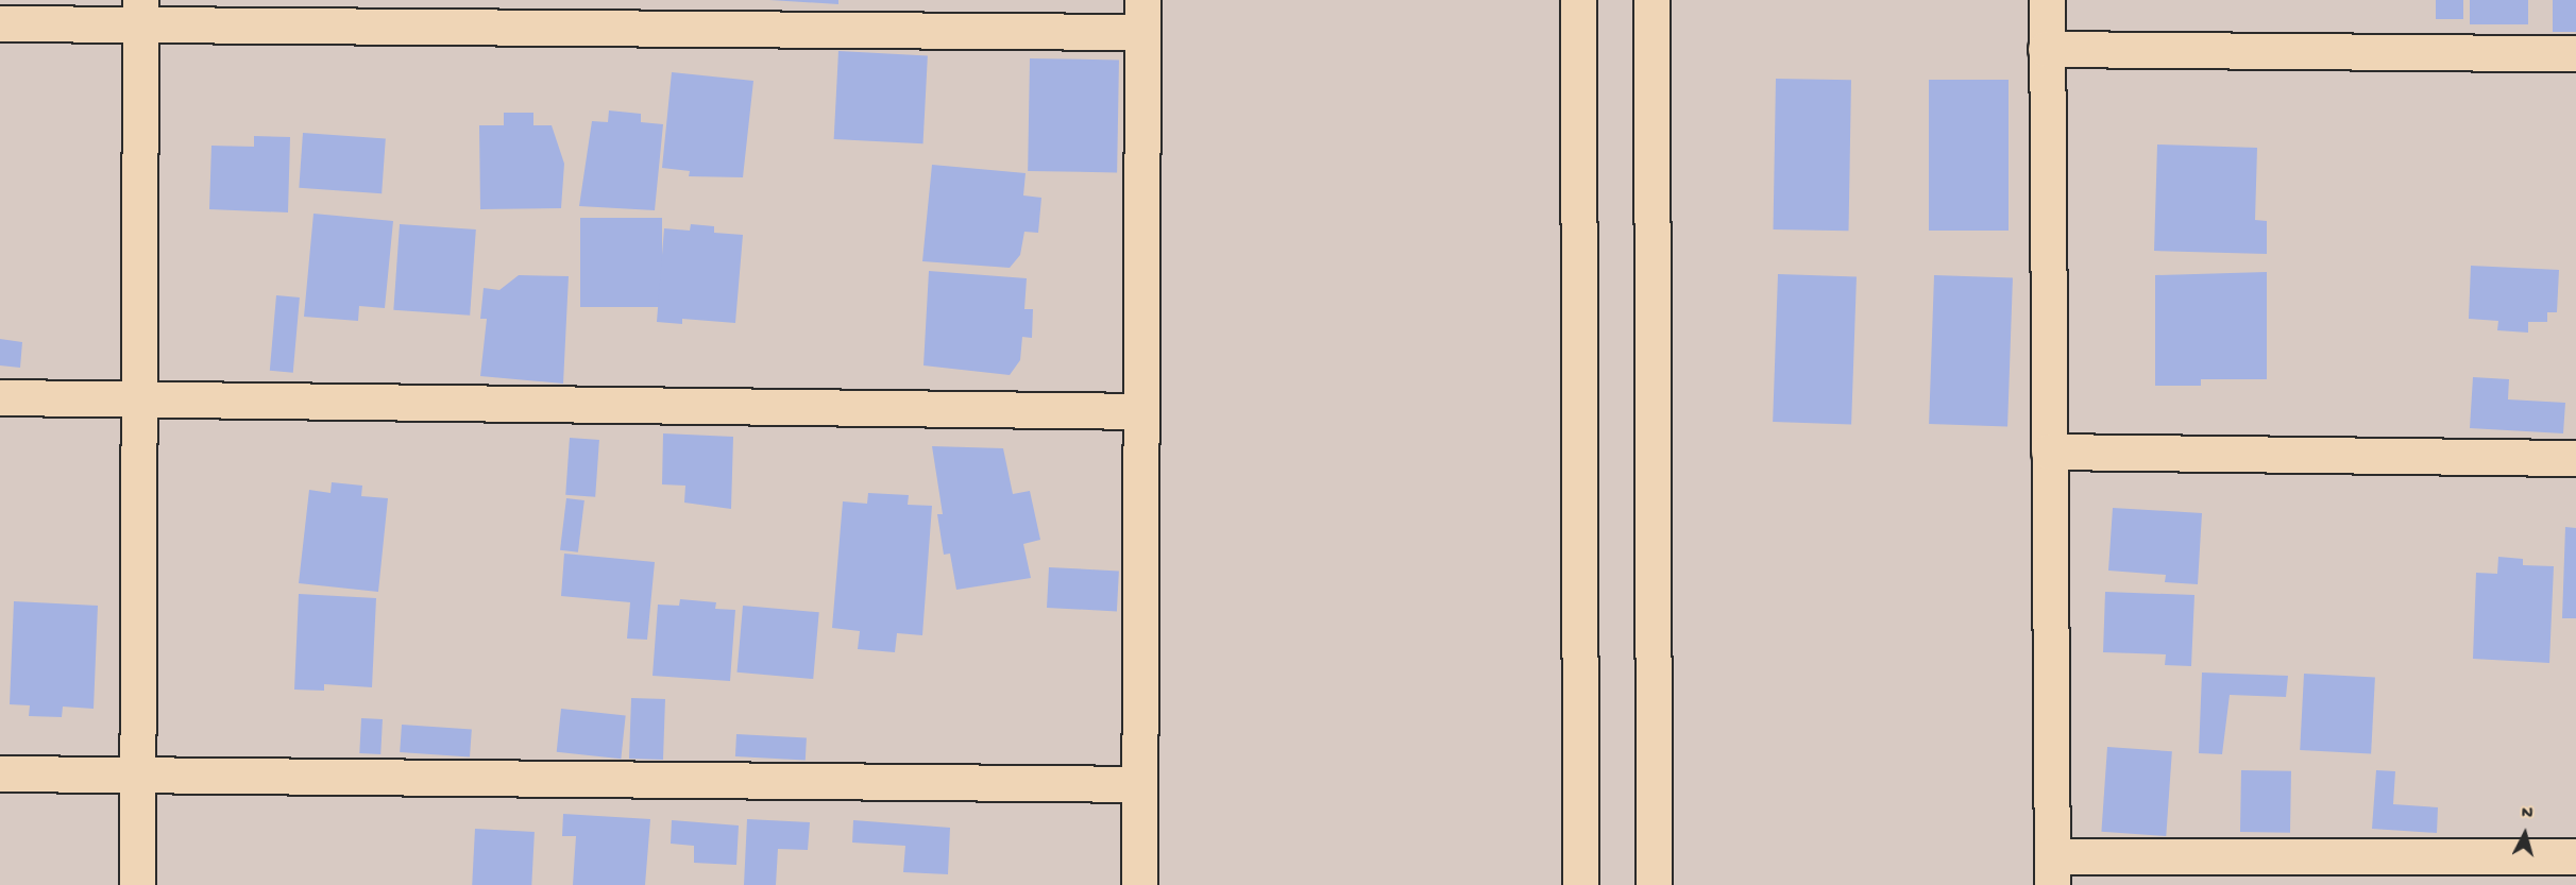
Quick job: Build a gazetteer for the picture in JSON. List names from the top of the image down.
{
  "north": "top"
}
